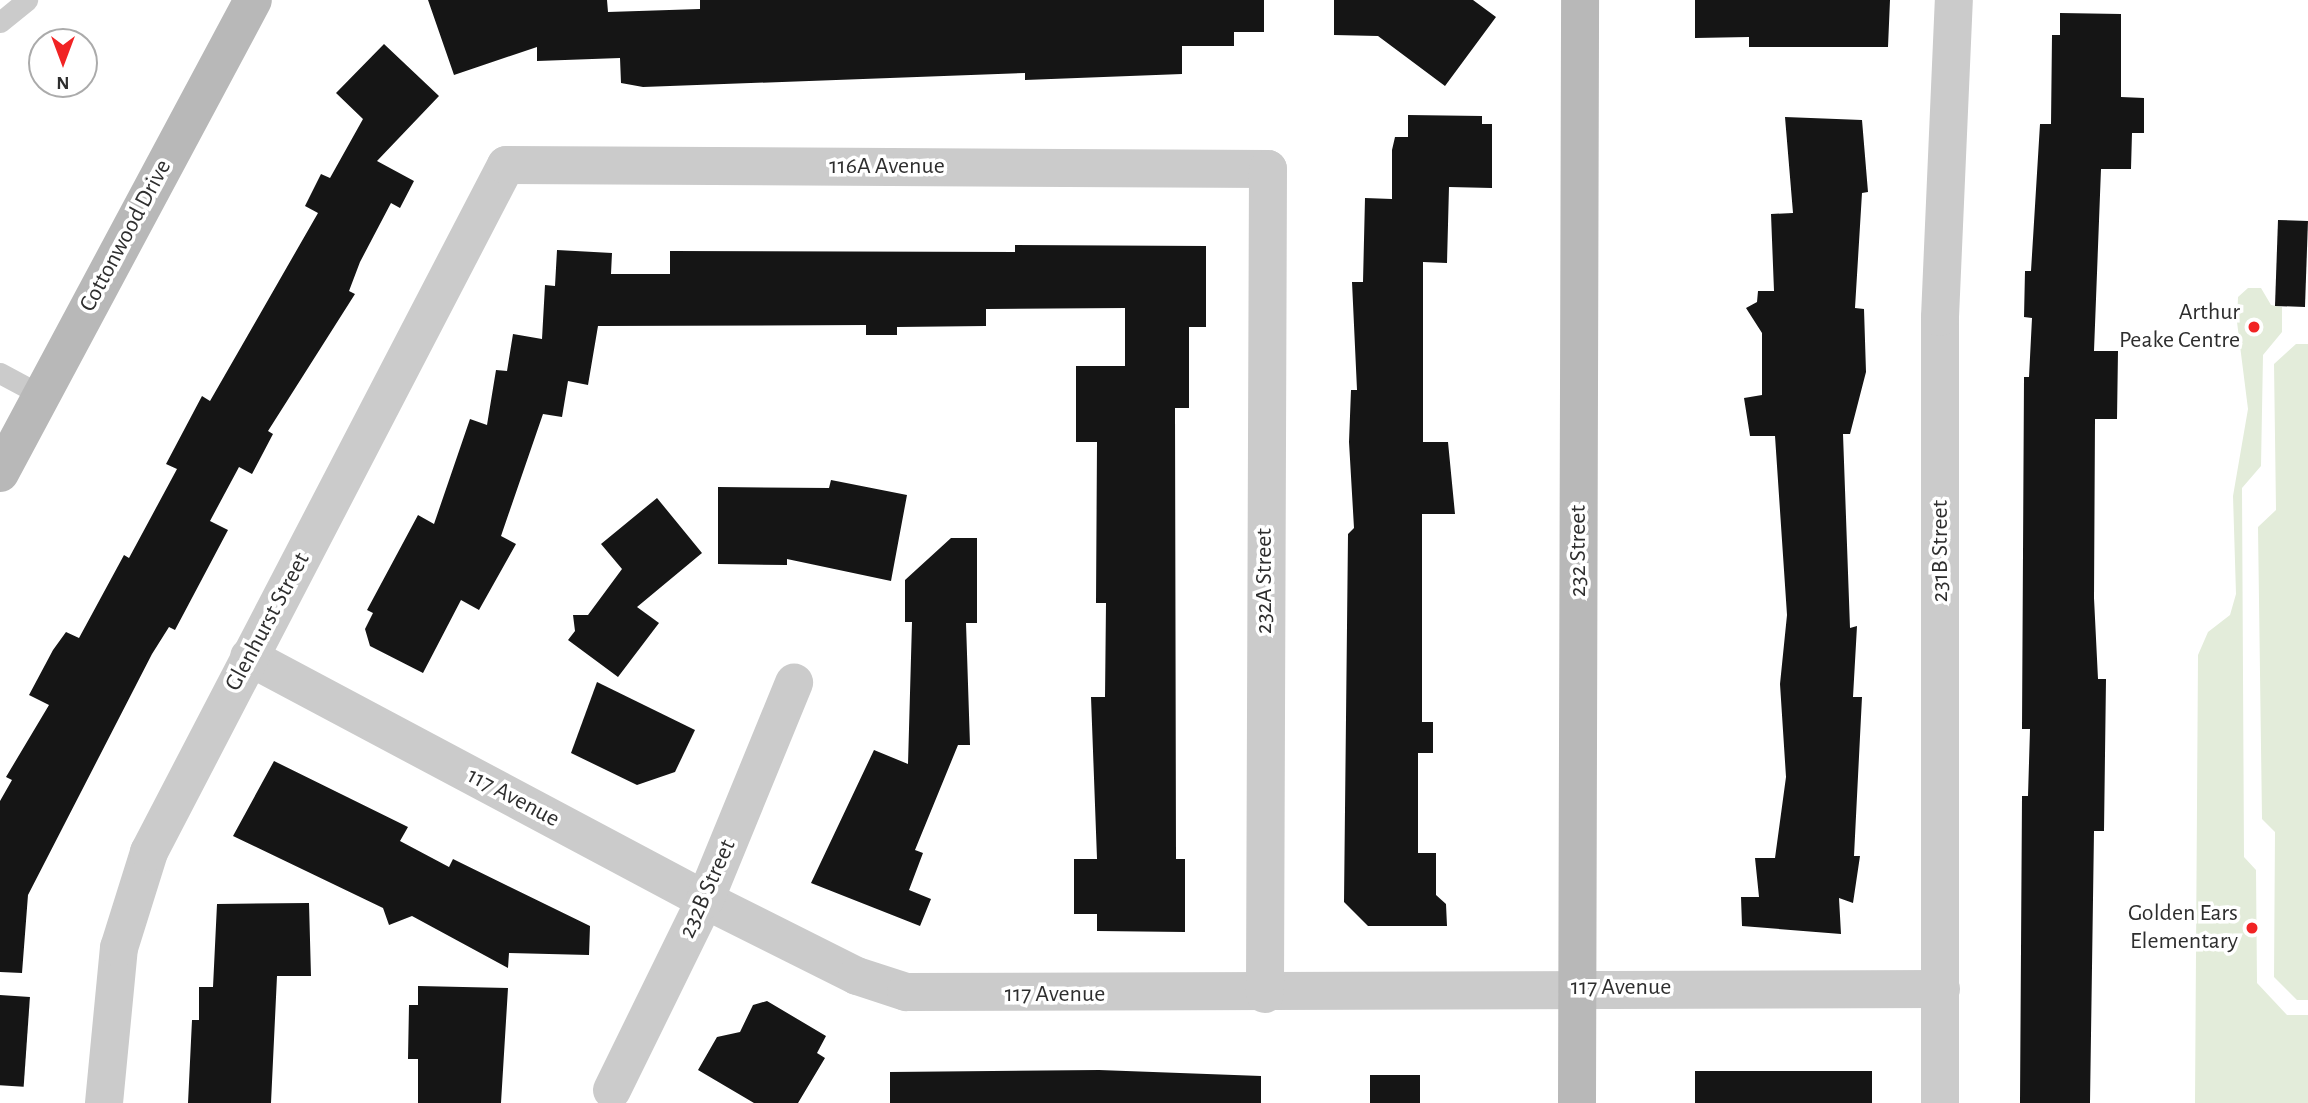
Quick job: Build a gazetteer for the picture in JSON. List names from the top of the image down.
{
  "streets": {
    "main road": ["Cottonwood Drive", "232 Street"],
    "street": [
      "116A Avenue",
      "231B Street",
      "232A Street",
      "Glenhurst Street",
      "117 Avenue",
      "232B Street"
    ]
  },
  "crossings": [
    ["116A Avenue", "232A Street"],
    ["116A Avenue", "Glenhurst Street"],
    ["232 Street", "117 Avenue"],
    ["231B Street", "117 Avenue"],
    ["232A Street", "117 Avenue"],
    ["Glenhurst Street", "117 Avenue"],
    ["117 Avenue", "232B Street"]
  ],
  "places": ["Arthur Peake Centre", "Golden Ears Elementary"],
  "north": "bottom"
}
